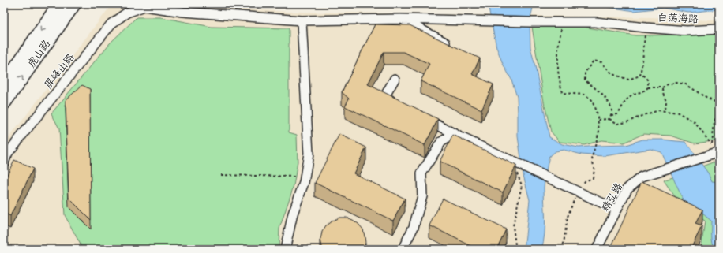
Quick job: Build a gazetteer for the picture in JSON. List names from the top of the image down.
{
  "streets": {
    "main road": ["虎山路"],
    "street": ["白荡海路", "屏峰山路", "精弘路"]
  },
  "crossings": [
    ["白荡海路", "屏峰山路"]
  ]
}
